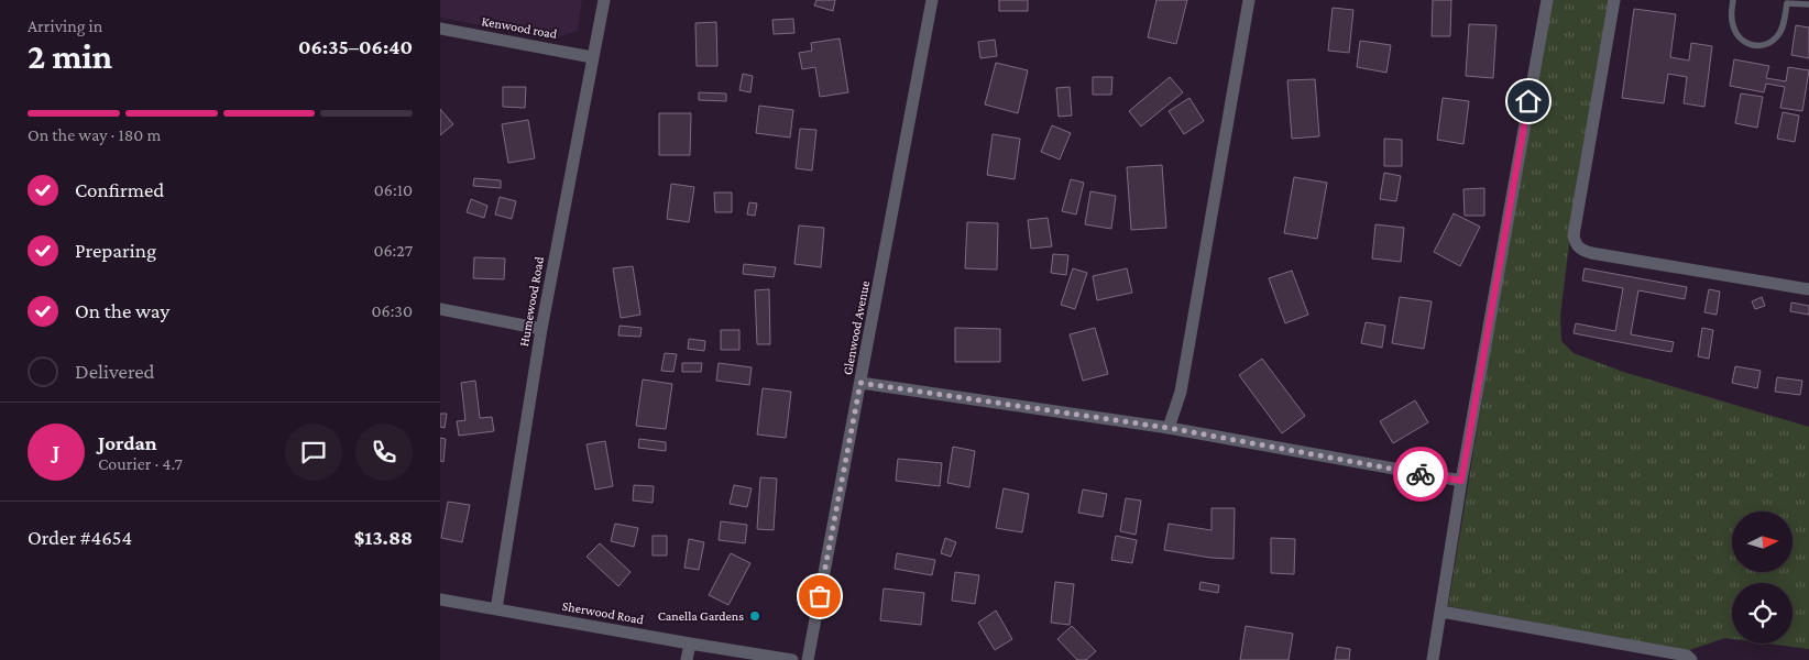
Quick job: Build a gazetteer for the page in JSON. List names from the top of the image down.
{
  "streets": {
    "street": [
      "Kenwood road",
      "Humewood Road",
      "Glenwood Avenue",
      "Sherwood Road"
    ]
  },
  "crossings": [
    ["Kenwood road", "Humewood Road"],
    ["Humewood Road", "Sherwood Road"]
  ],
  "places": ["Canella Gardens"],
  "north": "right",
  "page": {
    "heading": ["2 min", "Arriving in", "06:35–06:40"],
    "panel": [
      "Jordan",
      "Courier · 4.7",
      "Order #4654",
      "$13.88"
    ],
    "bar": "On the way · 180 m",
    "list": [
      ["Confirmed", "06:10"],
      ["Preparing", "06:27"],
      ["On the way", "06:30"],
      "Delivered"
    ],
    "round": "J"
  }
}
